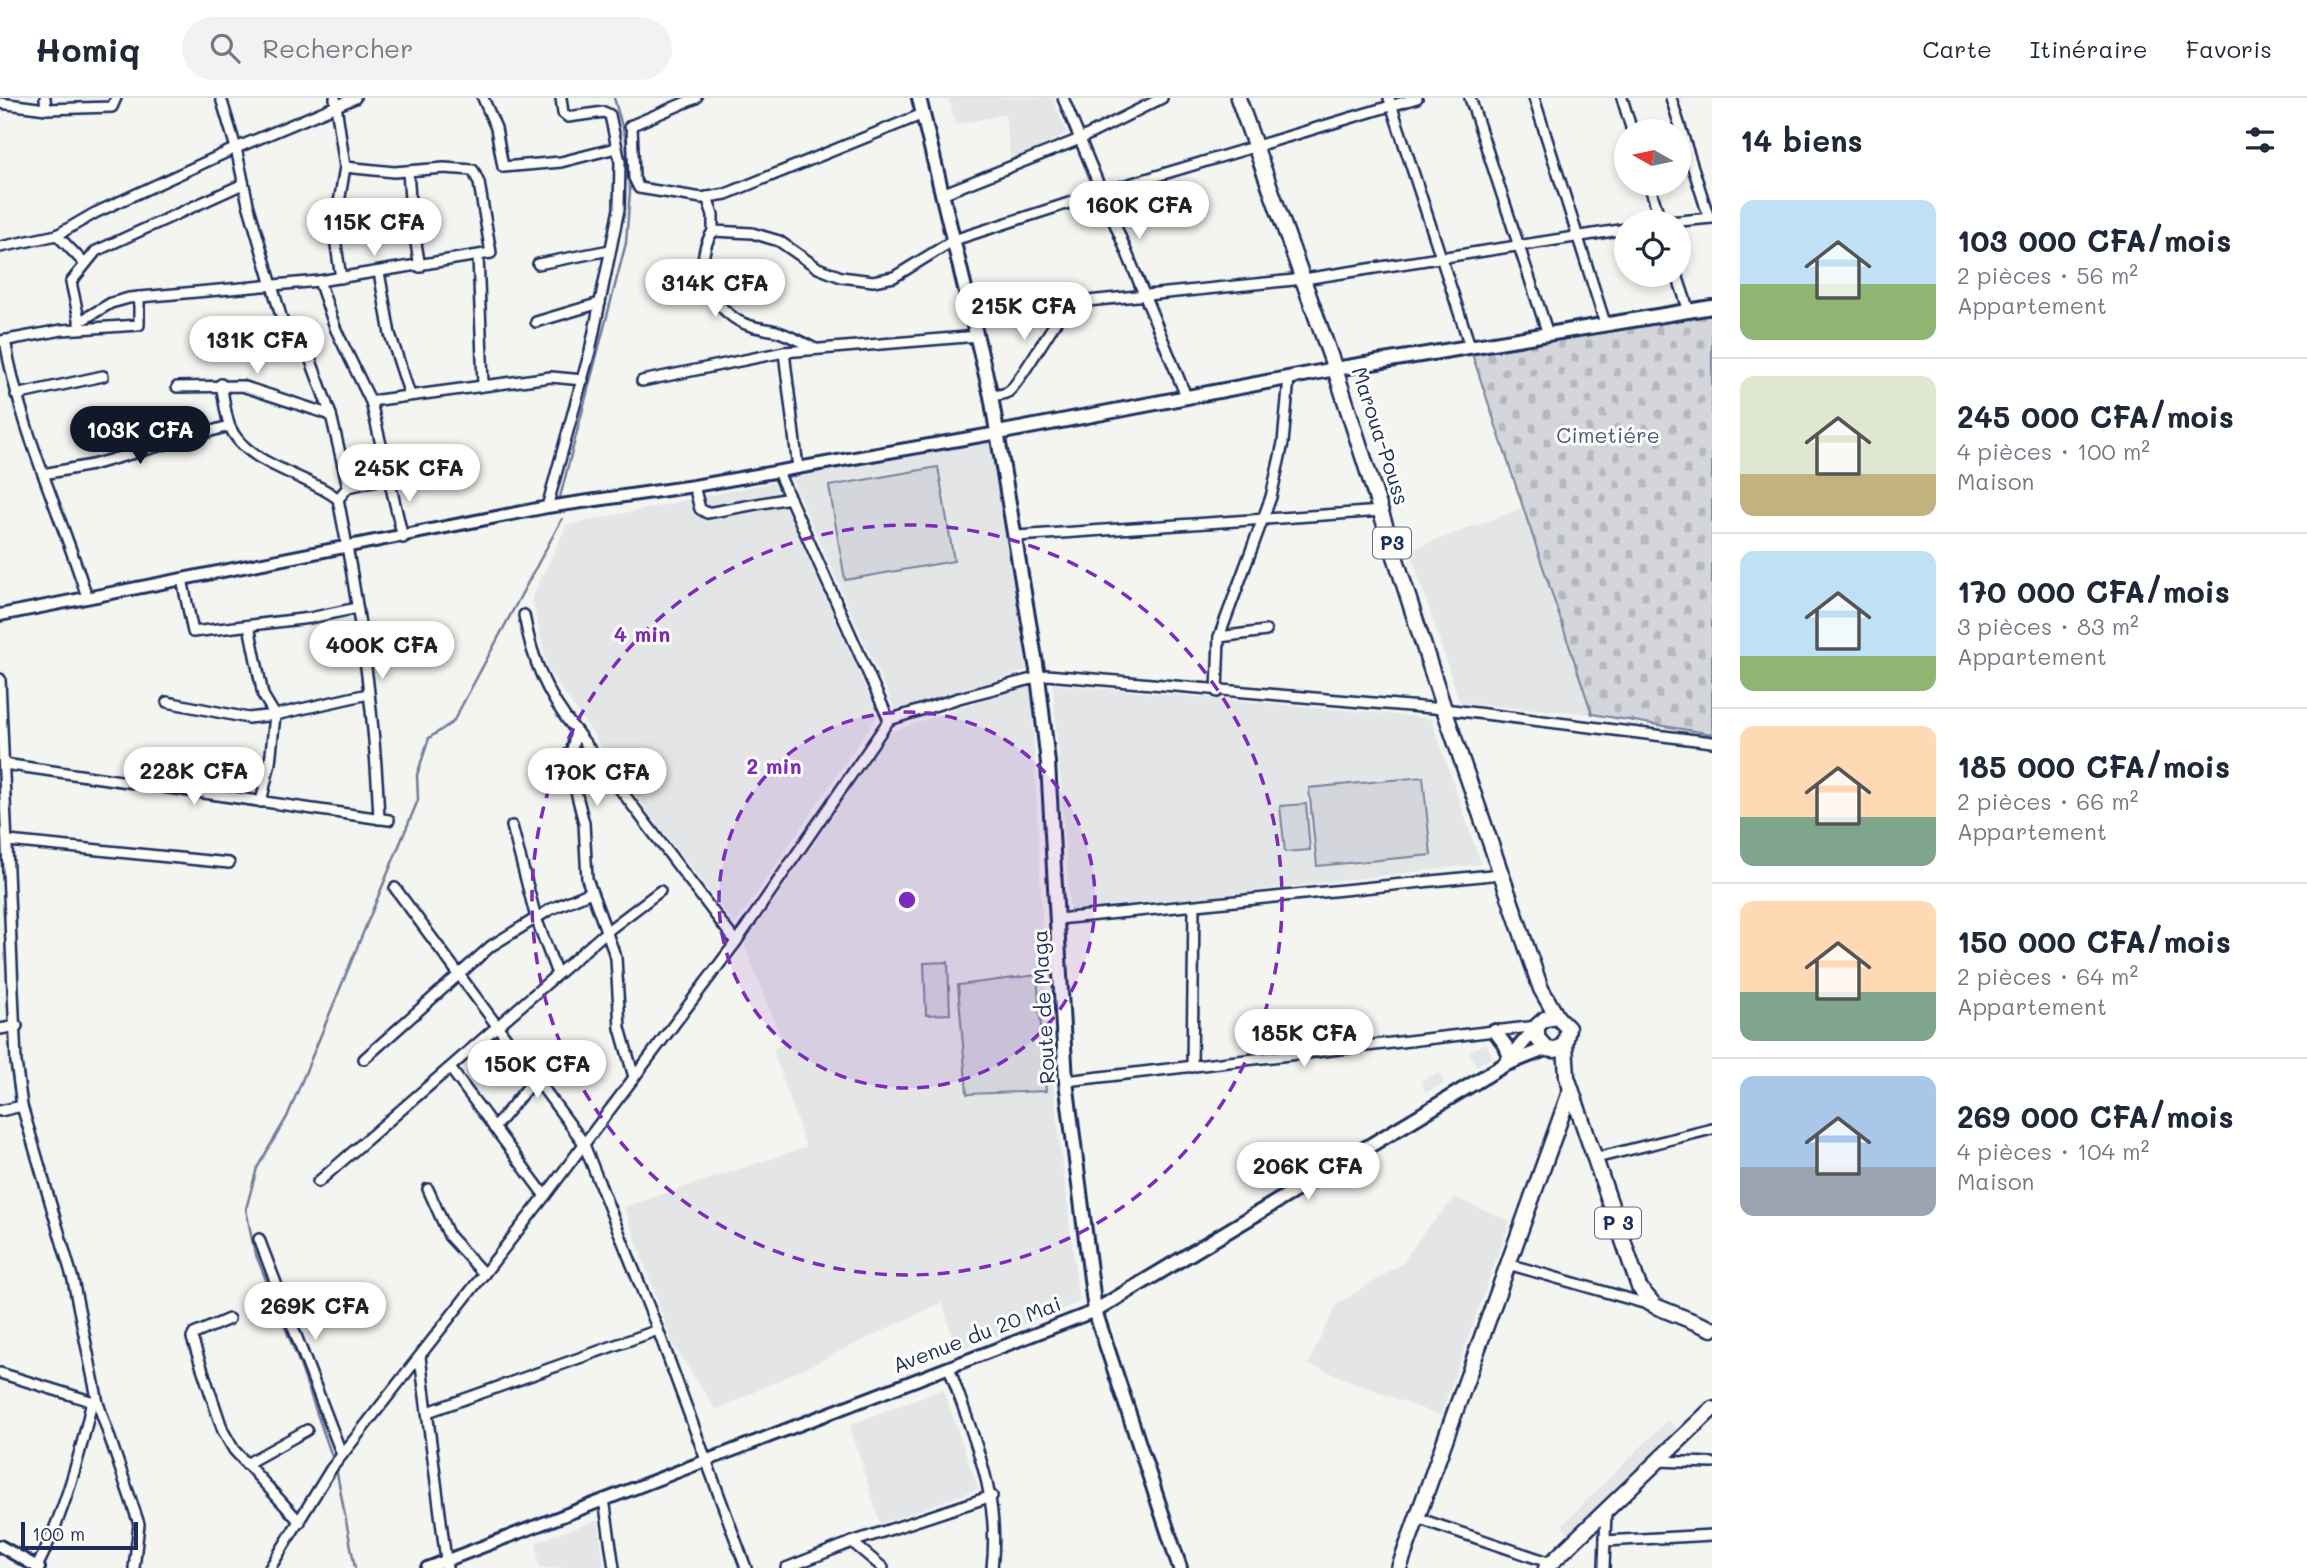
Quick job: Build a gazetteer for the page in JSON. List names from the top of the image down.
{
  "streets": {
    "main road": [
      "Maroua-Pouss",
      "P3",
      "Route de Maga",
      "P 3",
      "Avenue du 20 Mai"
    ]
  },
  "crossings": [
    ["Route de Maga", "Avenue du 20 Mai"]
  ],
  "parks": ["Cimetiére"],
  "scale_bar": "100 m",
  "north": "left",
  "page": {
    "header": "Homiq",
    "search": "Rechercher",
    "nav": ["Carte", "Itinéraire", "Favoris"],
    "heading": "14 biens",
    "price": [
      "160K CFA",
      "115K CFA",
      "314K CFA",
      "215K CFA",
      "131K CFA",
      "103K CFA",
      "245K CFA",
      "400K CFA",
      "228K CFA",
      "170K CFA",
      "185K CFA",
      "150K CFA",
      "206K CFA",
      "269K CFA"
    ],
    "list": [
      {
        "name": "103 000 CFA/mois",
        "note": "2 pièces · 56 m² · Appartement"
      },
      {
        "name": "245 000 CFA/mois",
        "note": "4 pièces · 100 m² · Maison"
      },
      {
        "name": "170 000 CFA/mois",
        "note": "3 pièces · 83 m² · Appartement"
      },
      {
        "name": "185 000 CFA/mois",
        "note": "2 pièces · 66 m² · Appartement"
      },
      {
        "name": "150 000 CFA/mois",
        "note": "2 pièces · 64 m² · Appartement"
      },
      {
        "name": "269 000 CFA/mois",
        "note": "4 pièces · 104 m² · Maison"
      }
    ],
    "scale": "100 m"
  },
  "rings": ["4 min", "2 min"]
}
